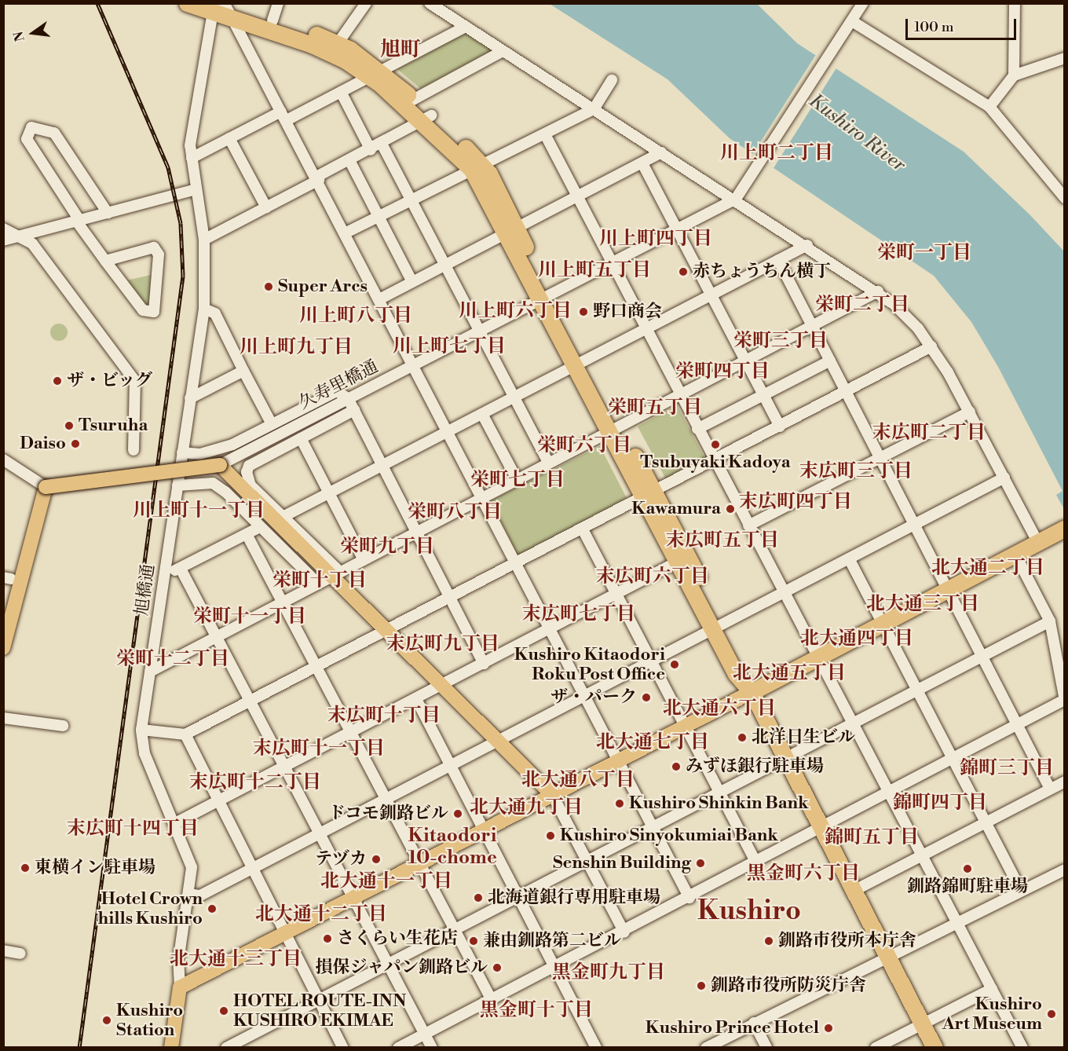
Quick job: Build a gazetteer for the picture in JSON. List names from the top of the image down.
{
  "streets": {
    "street": ["久寿里橋通", "旭橋通"]
  },
  "districts": [
    "旭町",
    "川上町二丁目",
    "川上町四丁目",
    "栄町一丁目",
    "川上町五丁目",
    "栄町二丁目",
    "川上町六丁目",
    "川上町八丁目",
    "栄町三丁目",
    "川上町七丁目",
    "川上町九丁目",
    "栄町四丁目",
    "栄町五丁目",
    "末広町二丁目",
    "栄町六丁目",
    "末広町三丁目",
    "栄町七丁目",
    "末広町四丁目",
    "川上町十一丁目",
    "栄町八丁目",
    "末広町五丁目",
    "栄町九丁目",
    "北大通二丁目",
    "末広町六丁目",
    "栄町十丁目",
    "北大通三丁目",
    "末広町七丁目",
    "栄町十一丁目",
    "北大通四丁目",
    "末広町九丁目",
    "栄町十二丁目",
    "北大通五丁目",
    "北大通六丁目",
    "末広町十丁目",
    "北大通七丁目",
    "末広町十一丁目",
    "錦町三丁目",
    "北大通八丁目",
    "末広町十二丁目",
    "錦町四丁目",
    "北大通九丁目",
    "末広町十四丁目",
    "Kitaodori 10-chome",
    "錦町五丁目",
    "黒金町六丁目",
    "北大通十一丁目",
    "Kushiro",
    "北大通十二丁目",
    "北大通十三丁目",
    "黒金町九丁目",
    "黒金町十丁目"
  ],
  "water": ["Kushiro River"],
  "places": [
    "赤ちょうちん横丁",
    "Super Arcs",
    "野口商会",
    "ザ・ビッグ",
    "Tsuruha",
    "Daiso",
    "Tsubuyaki Kadoya",
    "Kawamura",
    "Kushiro Kitaodori Roku Post Office",
    "ザ・パーク",
    "北洋日生ビル",
    "みずほ銀行駐車場",
    "Kushiro Shinkin Bank",
    "ドコモ釧路ビル",
    "Kushiro Sinyokumiai Bank",
    "テヅカ",
    "Senshin Building",
    "東横イン駐車場",
    "釧路錦町駐車場",
    "北海道銀行専用駐車場",
    "Hotel Crown hills Kushiro",
    "さくらい生花店",
    "兼由釧路第二ビル",
    "釧路市役所本庁舎",
    "損保ジャパン釧路ビル",
    "釧路市役所防災庁舎",
    "HOTEL ROUTE-INN KUSHIRO EKIMAE",
    "Kushiro Art Museum",
    "Kushiro Station",
    "Kushiro Prince Hotel"
  ],
  "scale_bar": "100 m",
  "north": "left"
}
